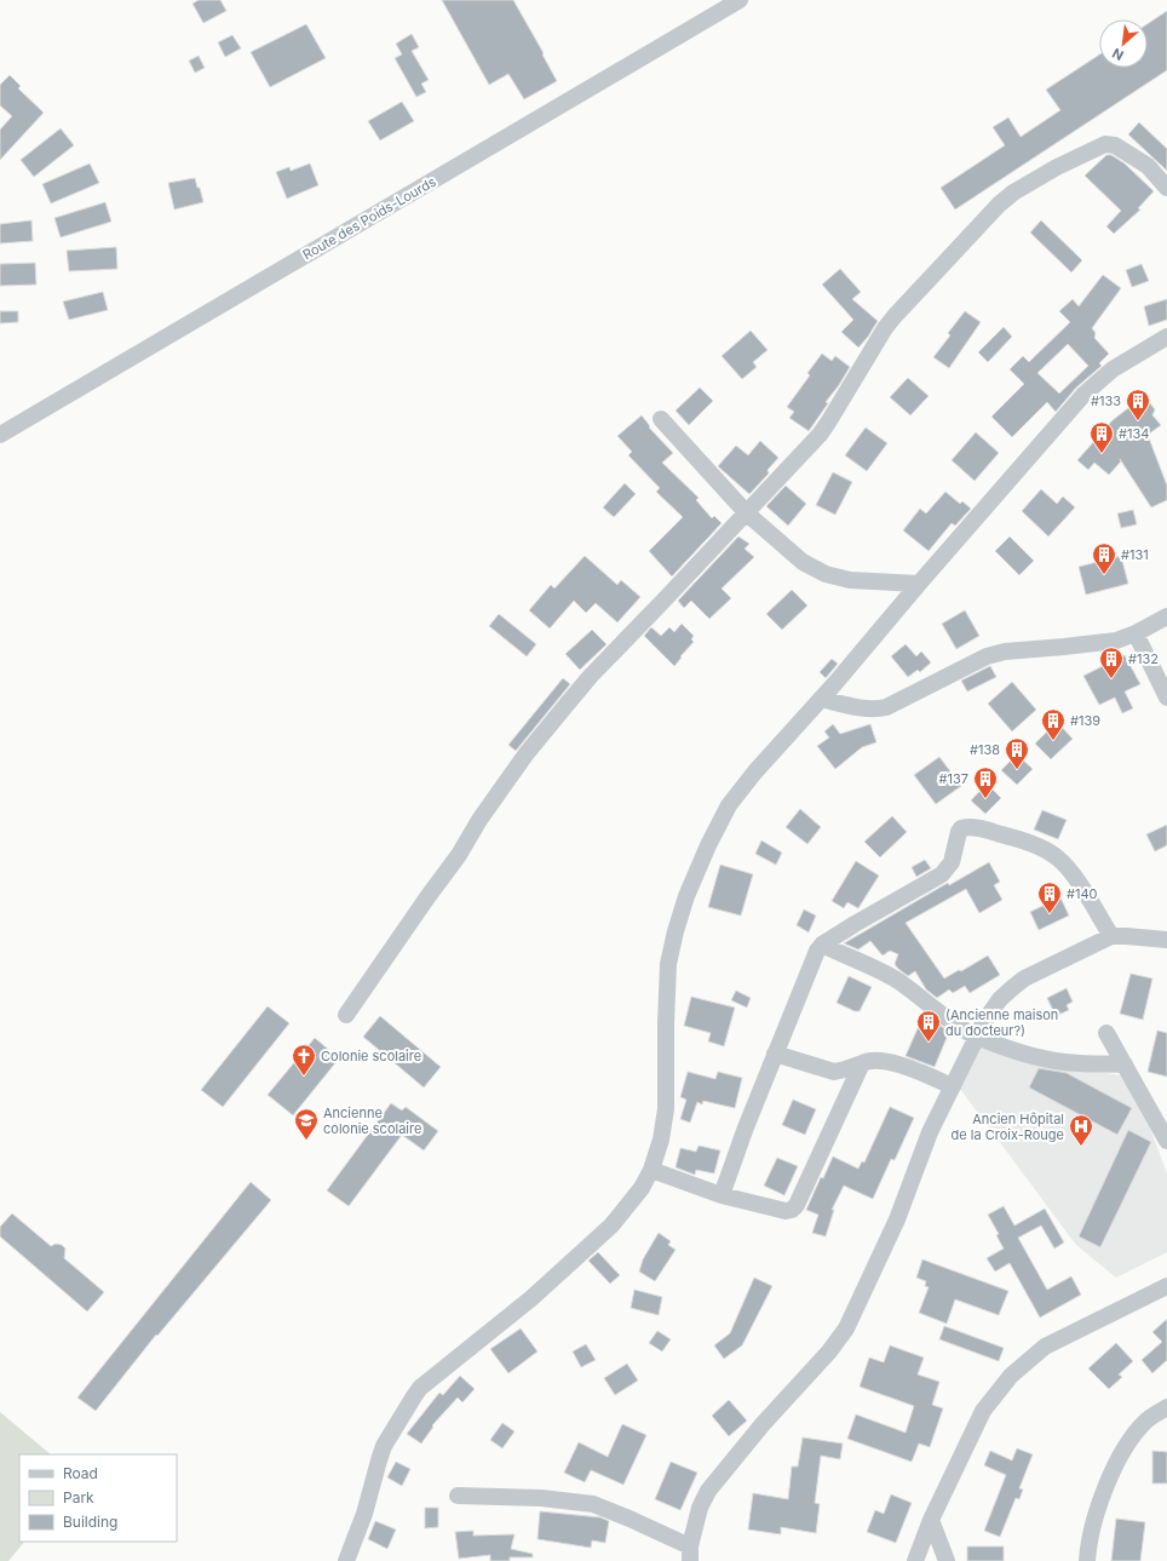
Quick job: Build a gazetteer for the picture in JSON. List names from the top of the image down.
{
  "streets": {
    "street": ["Route des Poids-Lourds"]
  },
  "places": {
    "building": [
      "#133",
      "#134",
      "#131",
      "#132",
      "#139",
      "#138",
      "#137",
      "#140",
      "(Ancienne maison du docteur?)"
    ],
    "church": ["Colonie scolaire"],
    "school or university": ["Ancienne colonie scolaire"],
    "hospital": ["Ancien Hôpital de la Croix-Rouge"]
  },
  "legend": ["Road", "Park", "Building"],
  "north": "bottom left"
}
